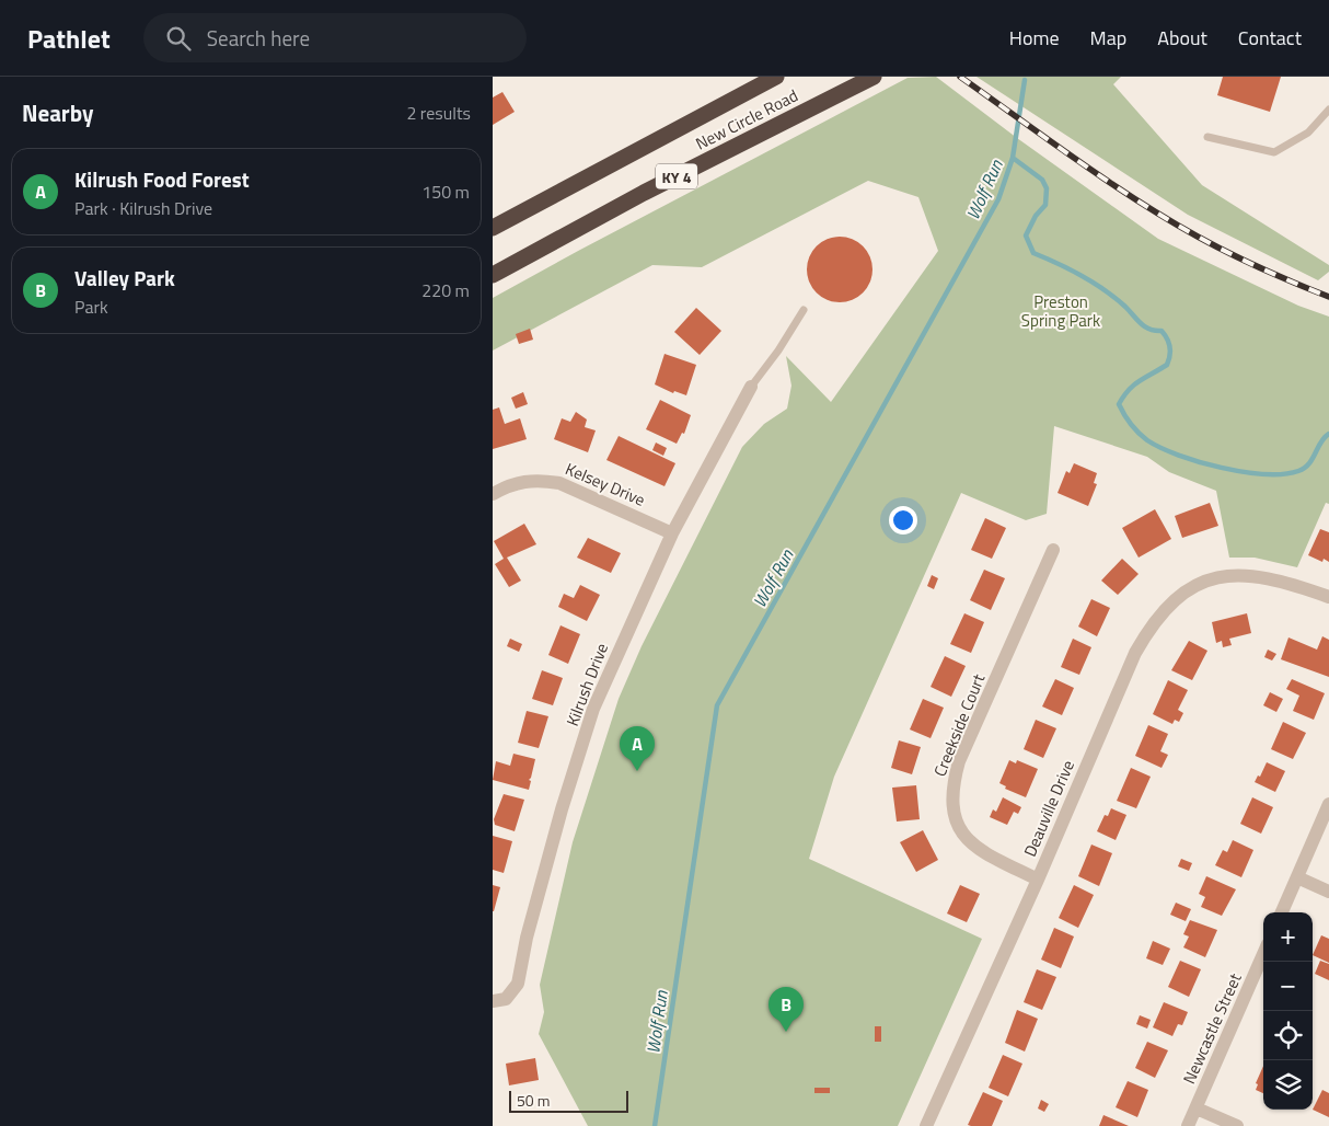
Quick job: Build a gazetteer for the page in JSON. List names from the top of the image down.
{
  "streets": {
    "highway": ["New Circle Road", "KY 4"],
    "street": [
      "Kelsey Drive",
      "Kilrush Drive",
      "Creekside Court",
      "Deauville Drive",
      "Newcastle Street"
    ]
  },
  "crossings": [
    ["Kelsey Drive", "Kilrush Drive"],
    ["Creekside Court", "Deauville Drive"]
  ],
  "water": ["Wolf Run"],
  "parks": ["Preston Spring Park"],
  "scale_bar": "50 m",
  "page": {
    "header": "Pathlet",
    "search": "Search here",
    "nav": [
      "Home",
      "Map",
      "About",
      "Contact"
    ],
    "heading": ["Nearby", "2 results"],
    "list": [
      {
        "mark": "A",
        "name": "Kilrush Food Forest",
        "note": "Park · Kilrush Drive",
        "value": "150 m"
      },
      {
        "mark": "B",
        "name": "Valley Park",
        "note": "Park",
        "value": "220 m"
      }
    ],
    "pins": ["A", "B"],
    "map_buttons": ["+", "−"],
    "scale": "50 m"
  }
}
